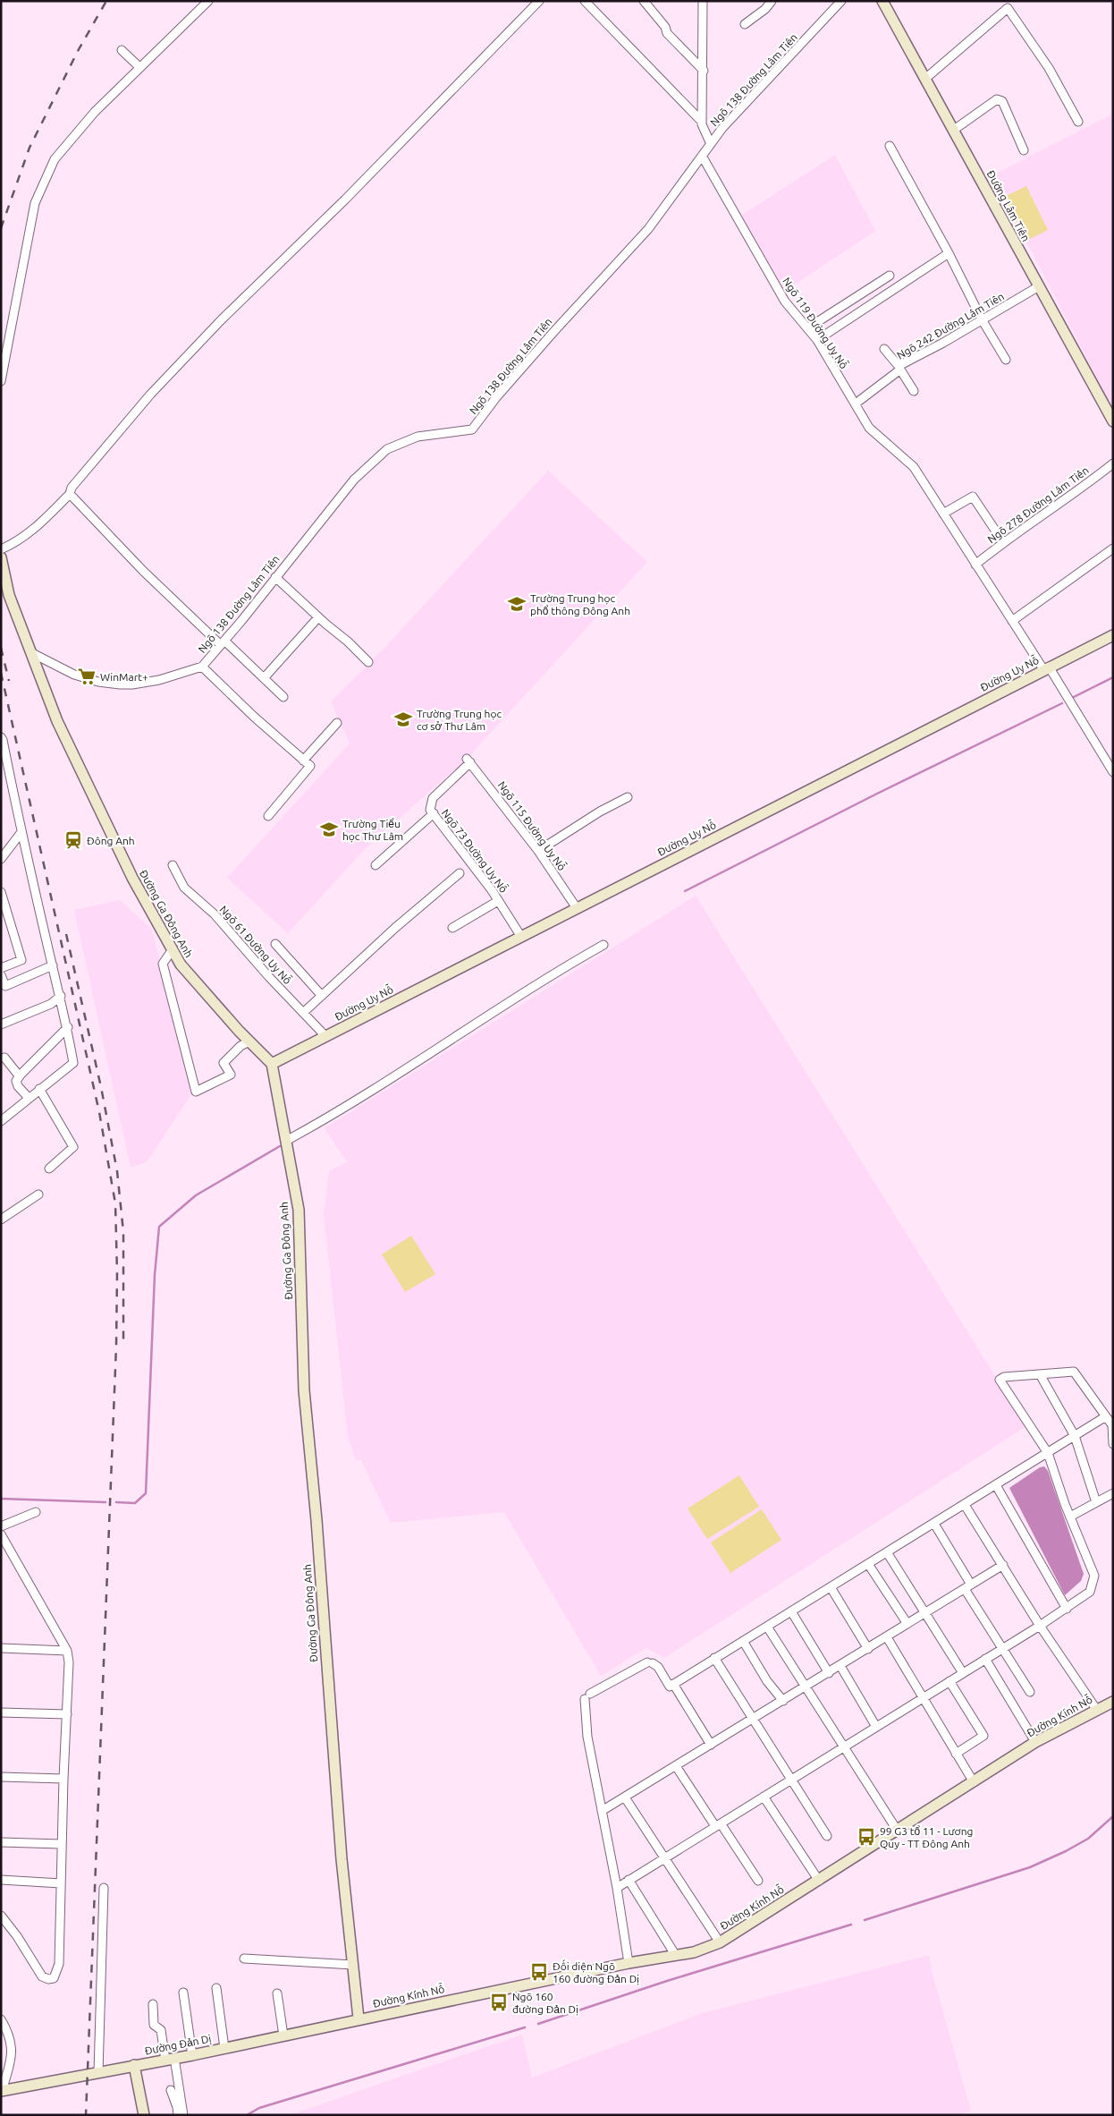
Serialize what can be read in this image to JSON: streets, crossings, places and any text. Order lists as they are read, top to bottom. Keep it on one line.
{"streets":{"street":["Ngõ 138 Đường Lâm Tiên","Đường Lâm Tiên","Ngõ 119 Đường Uy Nỗ","Ngõ 242 Đường Lâm Tiên","Ngõ 278 Đường Lâm Tiên","Đường Uy Nỗ","Ngõ 115 Đường Uy Nỗ","Ngõ 73 Đường Uy Nỗ","Đường Ga Đông Anh","Ngõ 61 Đường Uy Nỗ","Đường Kính Nỗ","Đường Đản Dị"]},"crossings":[["Ngõ 138 Đường Lâm Tiên","Ngõ 119 Đường Uy Nỗ"],["Ngõ 138 Đường Lâm Tiên","Đường Ga Đông Anh"],["Đường Lâm Tiên","Ngõ 242 Đường Lâm Tiên"],["Ngõ 119 Đường Uy Nỗ","Ngõ 242 Đường Lâm Tiên"],["Ngõ 119 Đường Uy Nỗ","Ngõ 278 Đường Lâm Tiên"],["Ngõ 119 Đường Uy Nỗ","Đường Uy Nỗ"],["Đường Uy Nỗ","Ngõ 115 Đường Uy Nỗ"],["Đường Uy Nỗ","Ngõ 73 Đường Uy Nỗ"],["Đường Uy Nỗ","Đường Ga Đông Anh"],["Đường Uy Nỗ","Ngõ 61 Đường Uy Nỗ"],["Ngõ 115 Đường Uy Nỗ","Ngõ 73 Đường Uy Nỗ"],["Đường Ga Đông Anh","Đường Kính Nỗ"],["Đường Ga Đông Anh","Đường Đản Dị"],["Đường Kính Nỗ","Đường Đản Dị"]],"places":{"school or university":["Trường Trung học phổ thông Đông Anh","Trường Trung học cơ sở Thư Lâm","Trường Tiểu học Thư Lâm"],"supermarket":["WinMart+"],"station":["Đông Anh"],"bus stop":["99 G3 tổ 11 - Lương Quy - TT Đông Anh","Đối diện Ngõ 160 đường Đản Dị","Ngõ 160 đường Đản Dị"]}}
